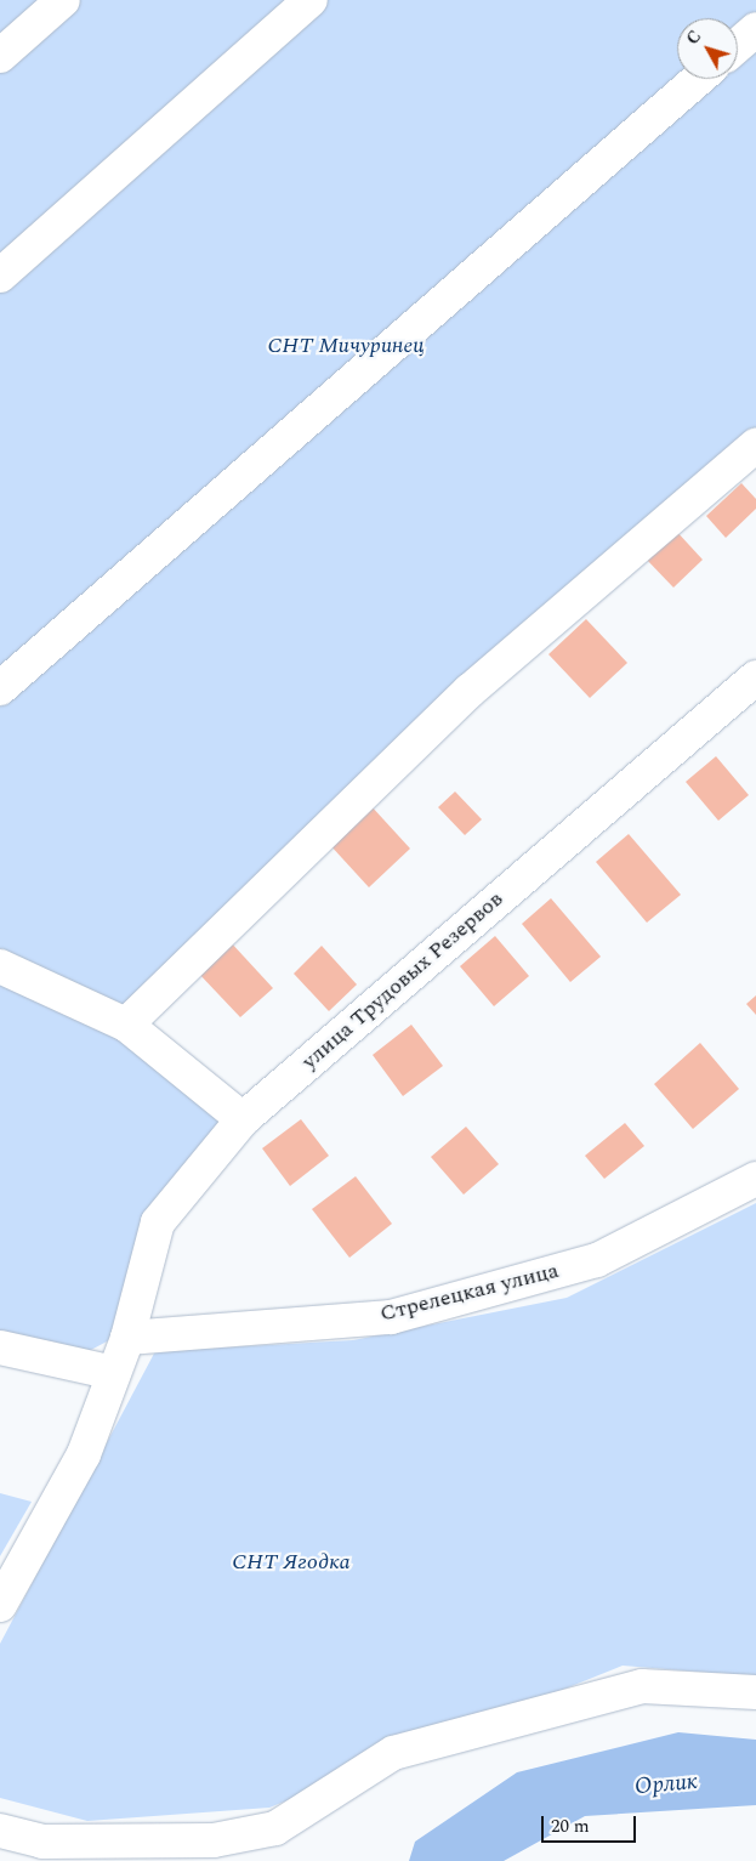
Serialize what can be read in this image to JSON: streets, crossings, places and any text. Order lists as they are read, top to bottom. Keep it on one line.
{"streets":{"street":["улица Трудовых Резервов","Стрелецкая улица"]},"crossings":[["улица Трудовых Резервов","Стрелецкая улица"]],"water":["Орлик"],"parks":["СНТ Мичуринец","СНТ Ягодка"],"scale_bar":"20 m","north":"top left"}
